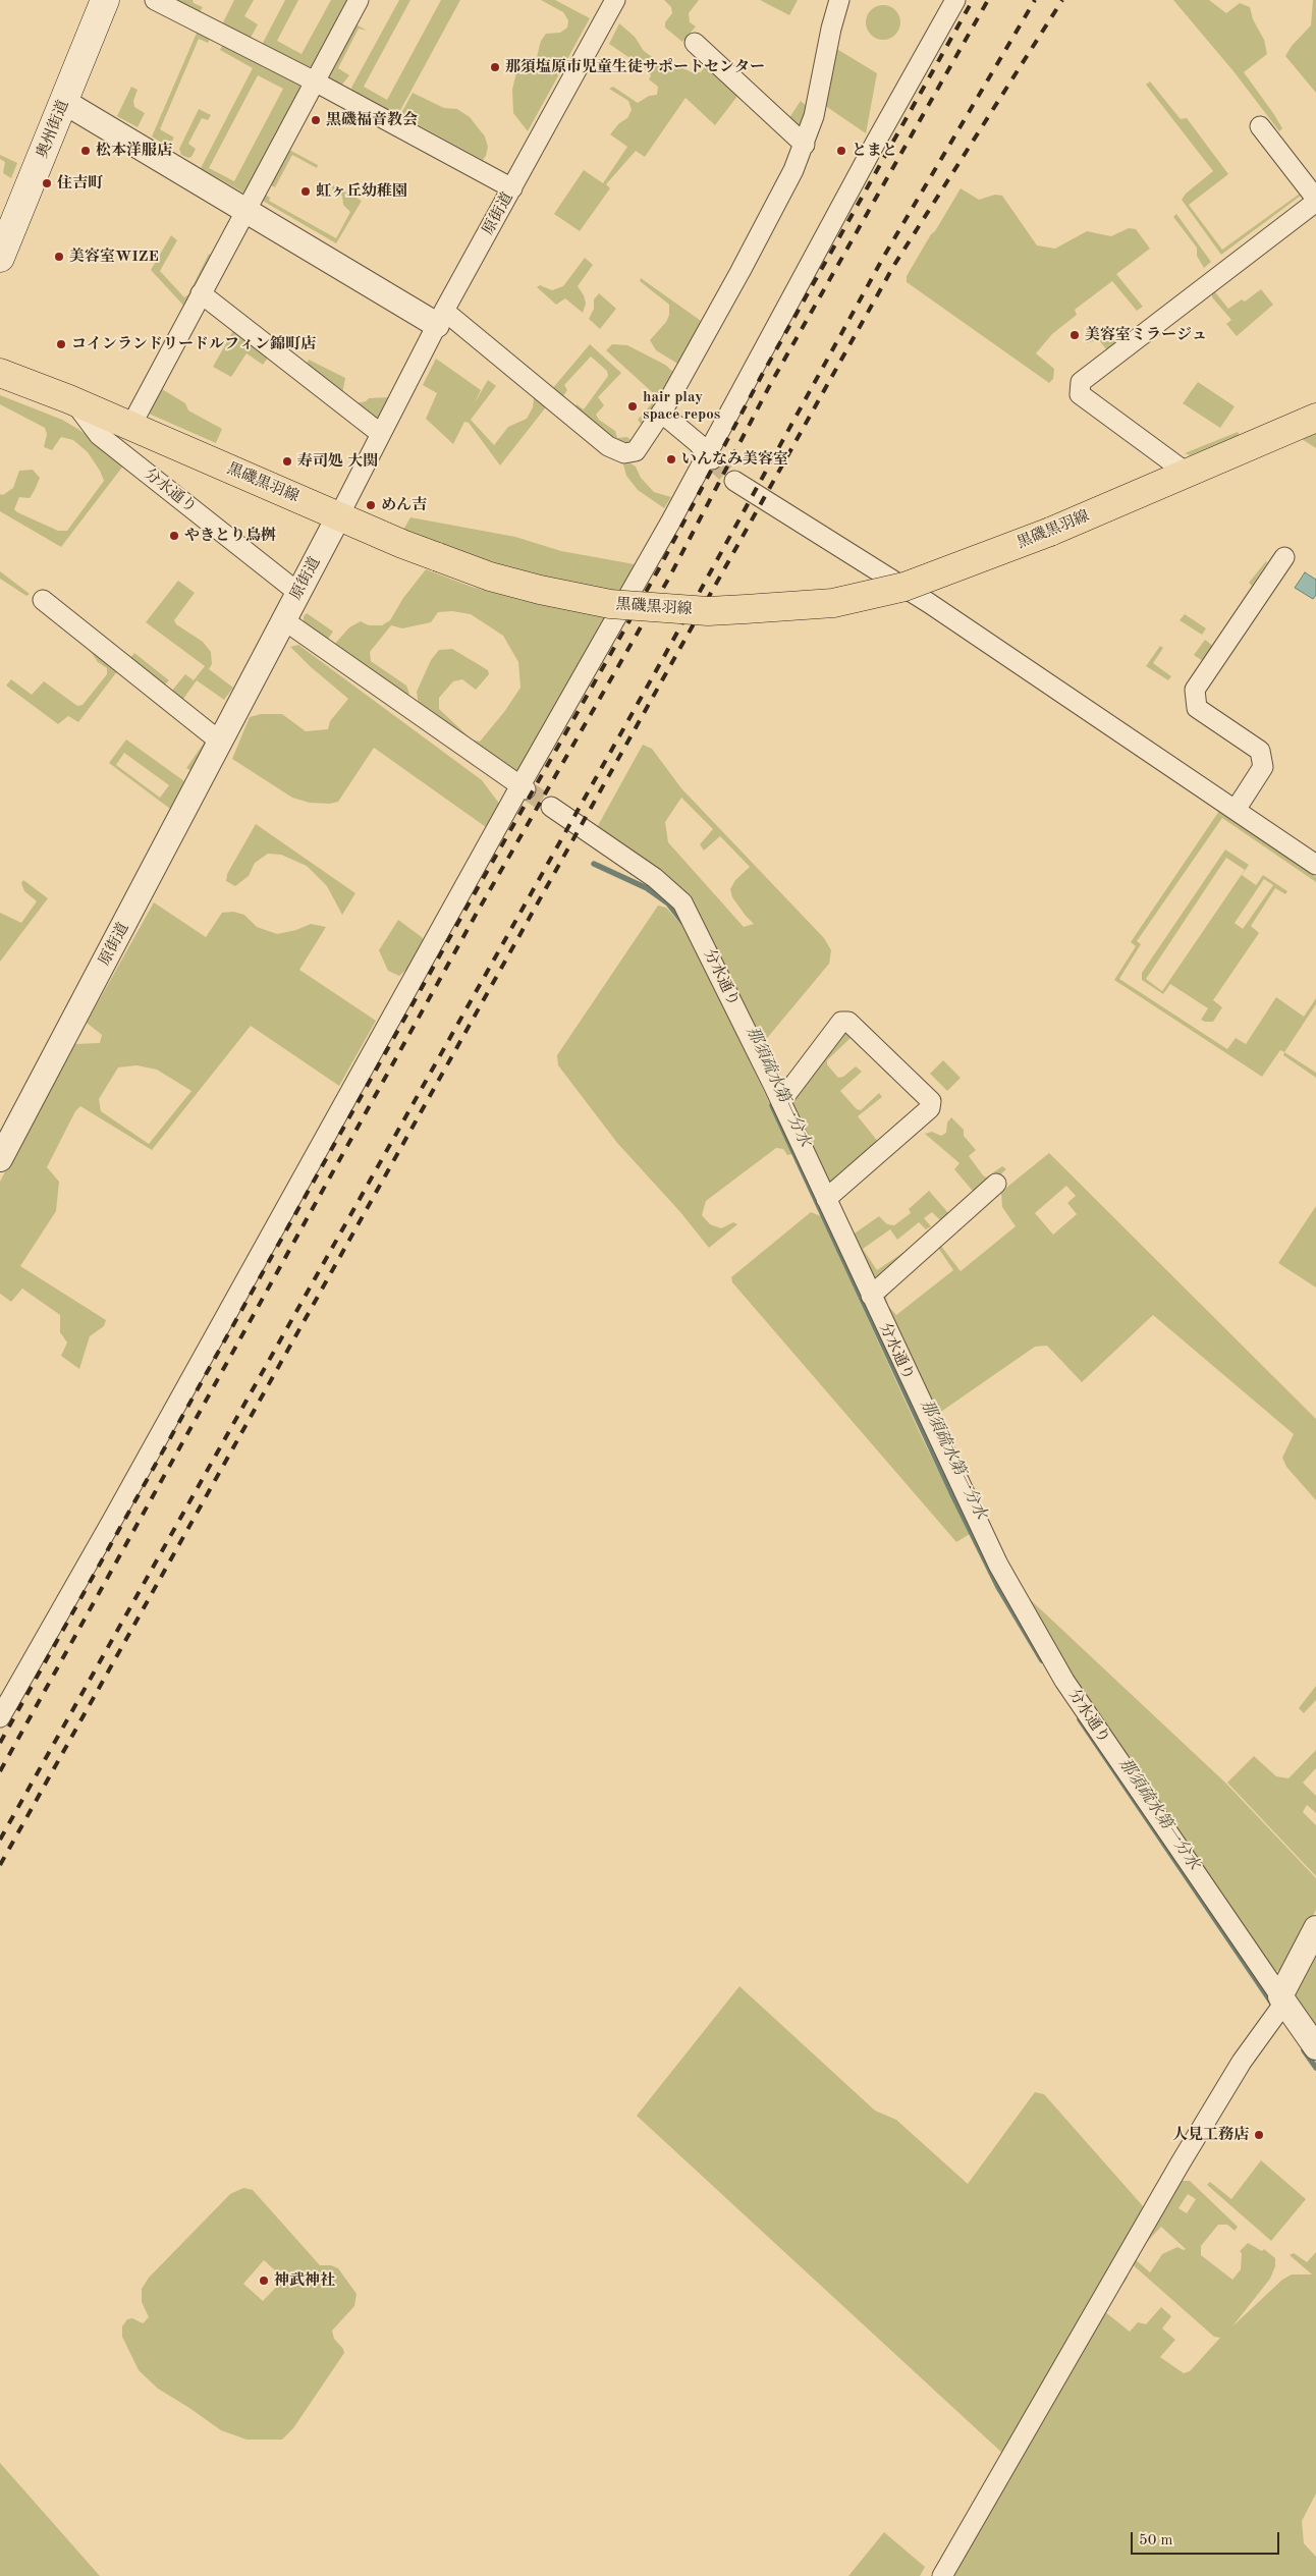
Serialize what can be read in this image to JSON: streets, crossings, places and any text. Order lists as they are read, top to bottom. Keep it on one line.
{"streets":{"main road":["奥州街道","黒磯黒羽線"],"street":["原街道","分水通り"]},"crossings":[["原街道","黒磯黒羽線"],["原街道","分水通り"],["黒磯黒羽線","分水通り"]],"water":["那須疏水第一分水"],"places":["那須塩原市児童生徒サポートセンター","黒磯福音教会","松本洋服店","とまと","住吉町","虹ヶ丘幼稚園","美容室WIZE","美容室ミラージュ","コインランドリードルフィン錦町店","hair play space repos","いんなみ美容室","寿司処 大関","めん吉","やきとり鳥桝","人見工務店","神武神社"],"scale_bar":"50 m"}
